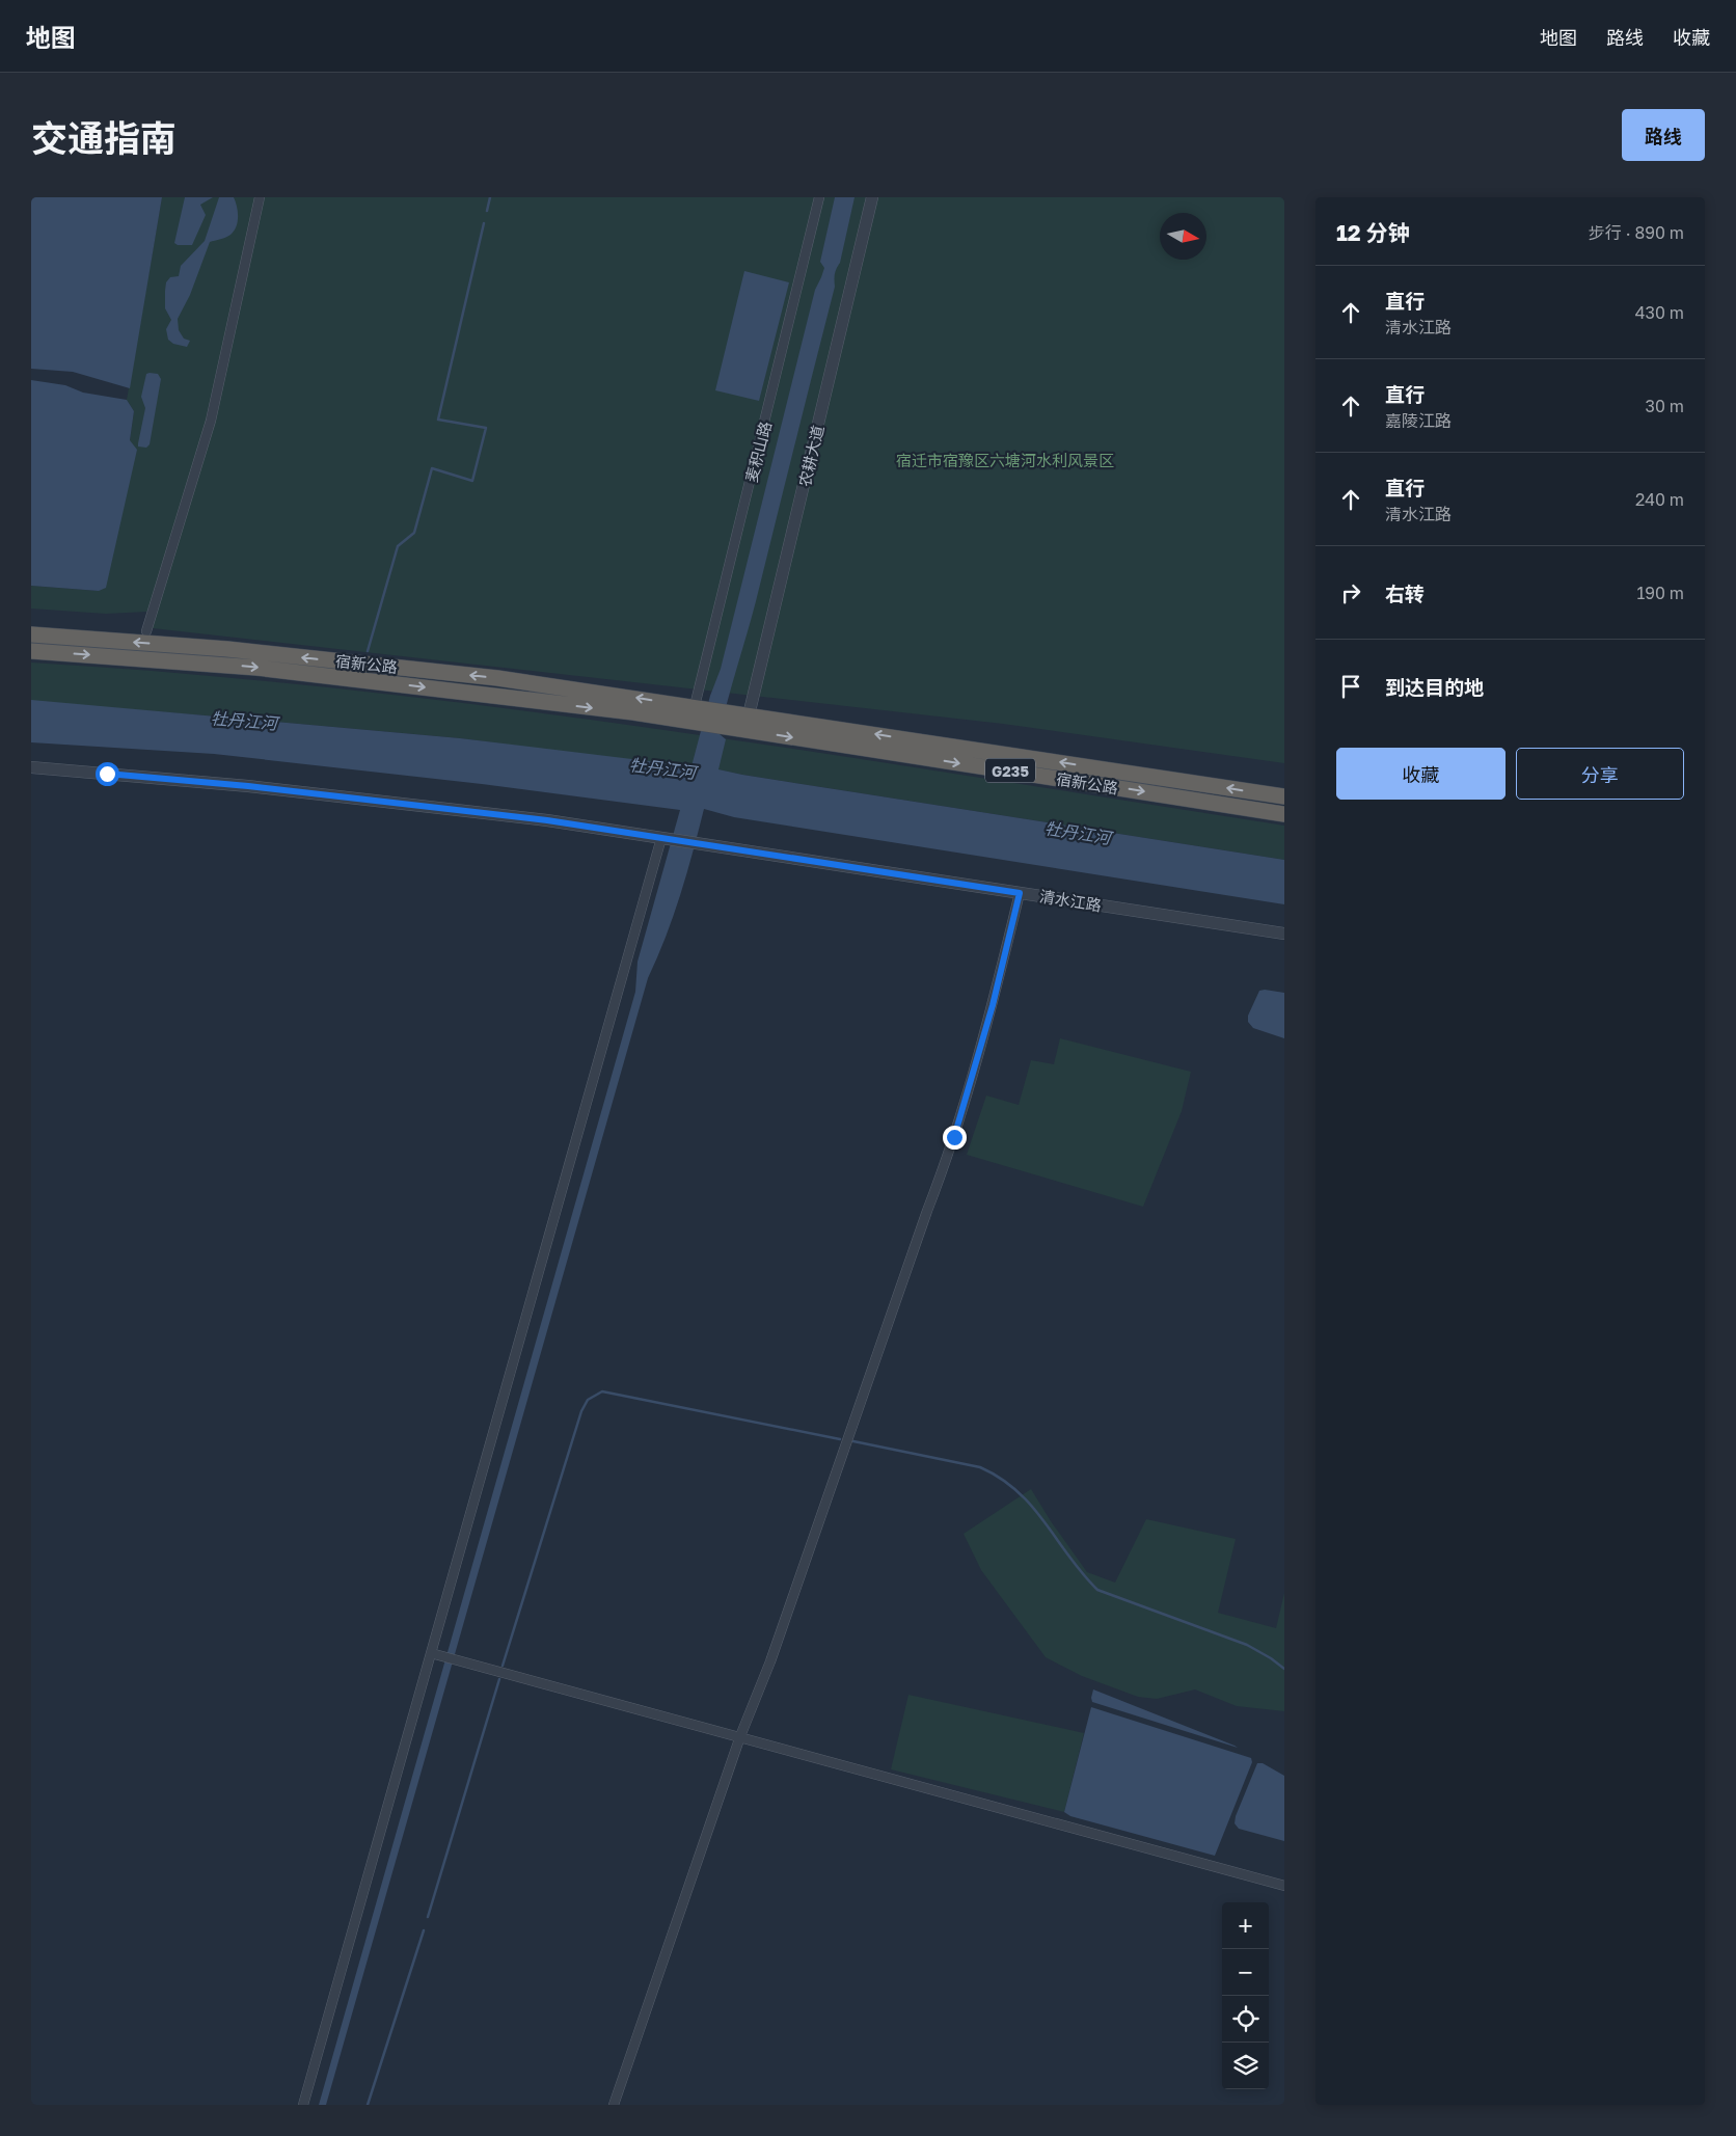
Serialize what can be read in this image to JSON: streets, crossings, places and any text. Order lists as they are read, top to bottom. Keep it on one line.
{"streets":{"highway":["宿新公路","G235"],"street":["麦积山路","农耕大道","清水江路"]},"crossings":[["麦积山路","宿新公路"],["农耕大道","宿新公路"]],"water":["牡丹江河"],"parks":["宿迁市宿豫区六塘河水利风景区"],"north":"right","page":{"header":"地图","nav":["地图","路线","收藏"],"title":"交通指南","buttons":["路线",["收藏","分享"]],"heading":["12 分钟","步行 · 890 m"],"list":[["直行","清水江路","430 m"],["直行","嘉陵江路","30 m"],["直行","清水江路","240 m"],["右转","190 m"],"到达目的地"],"map_buttons":["+","−"]}}
